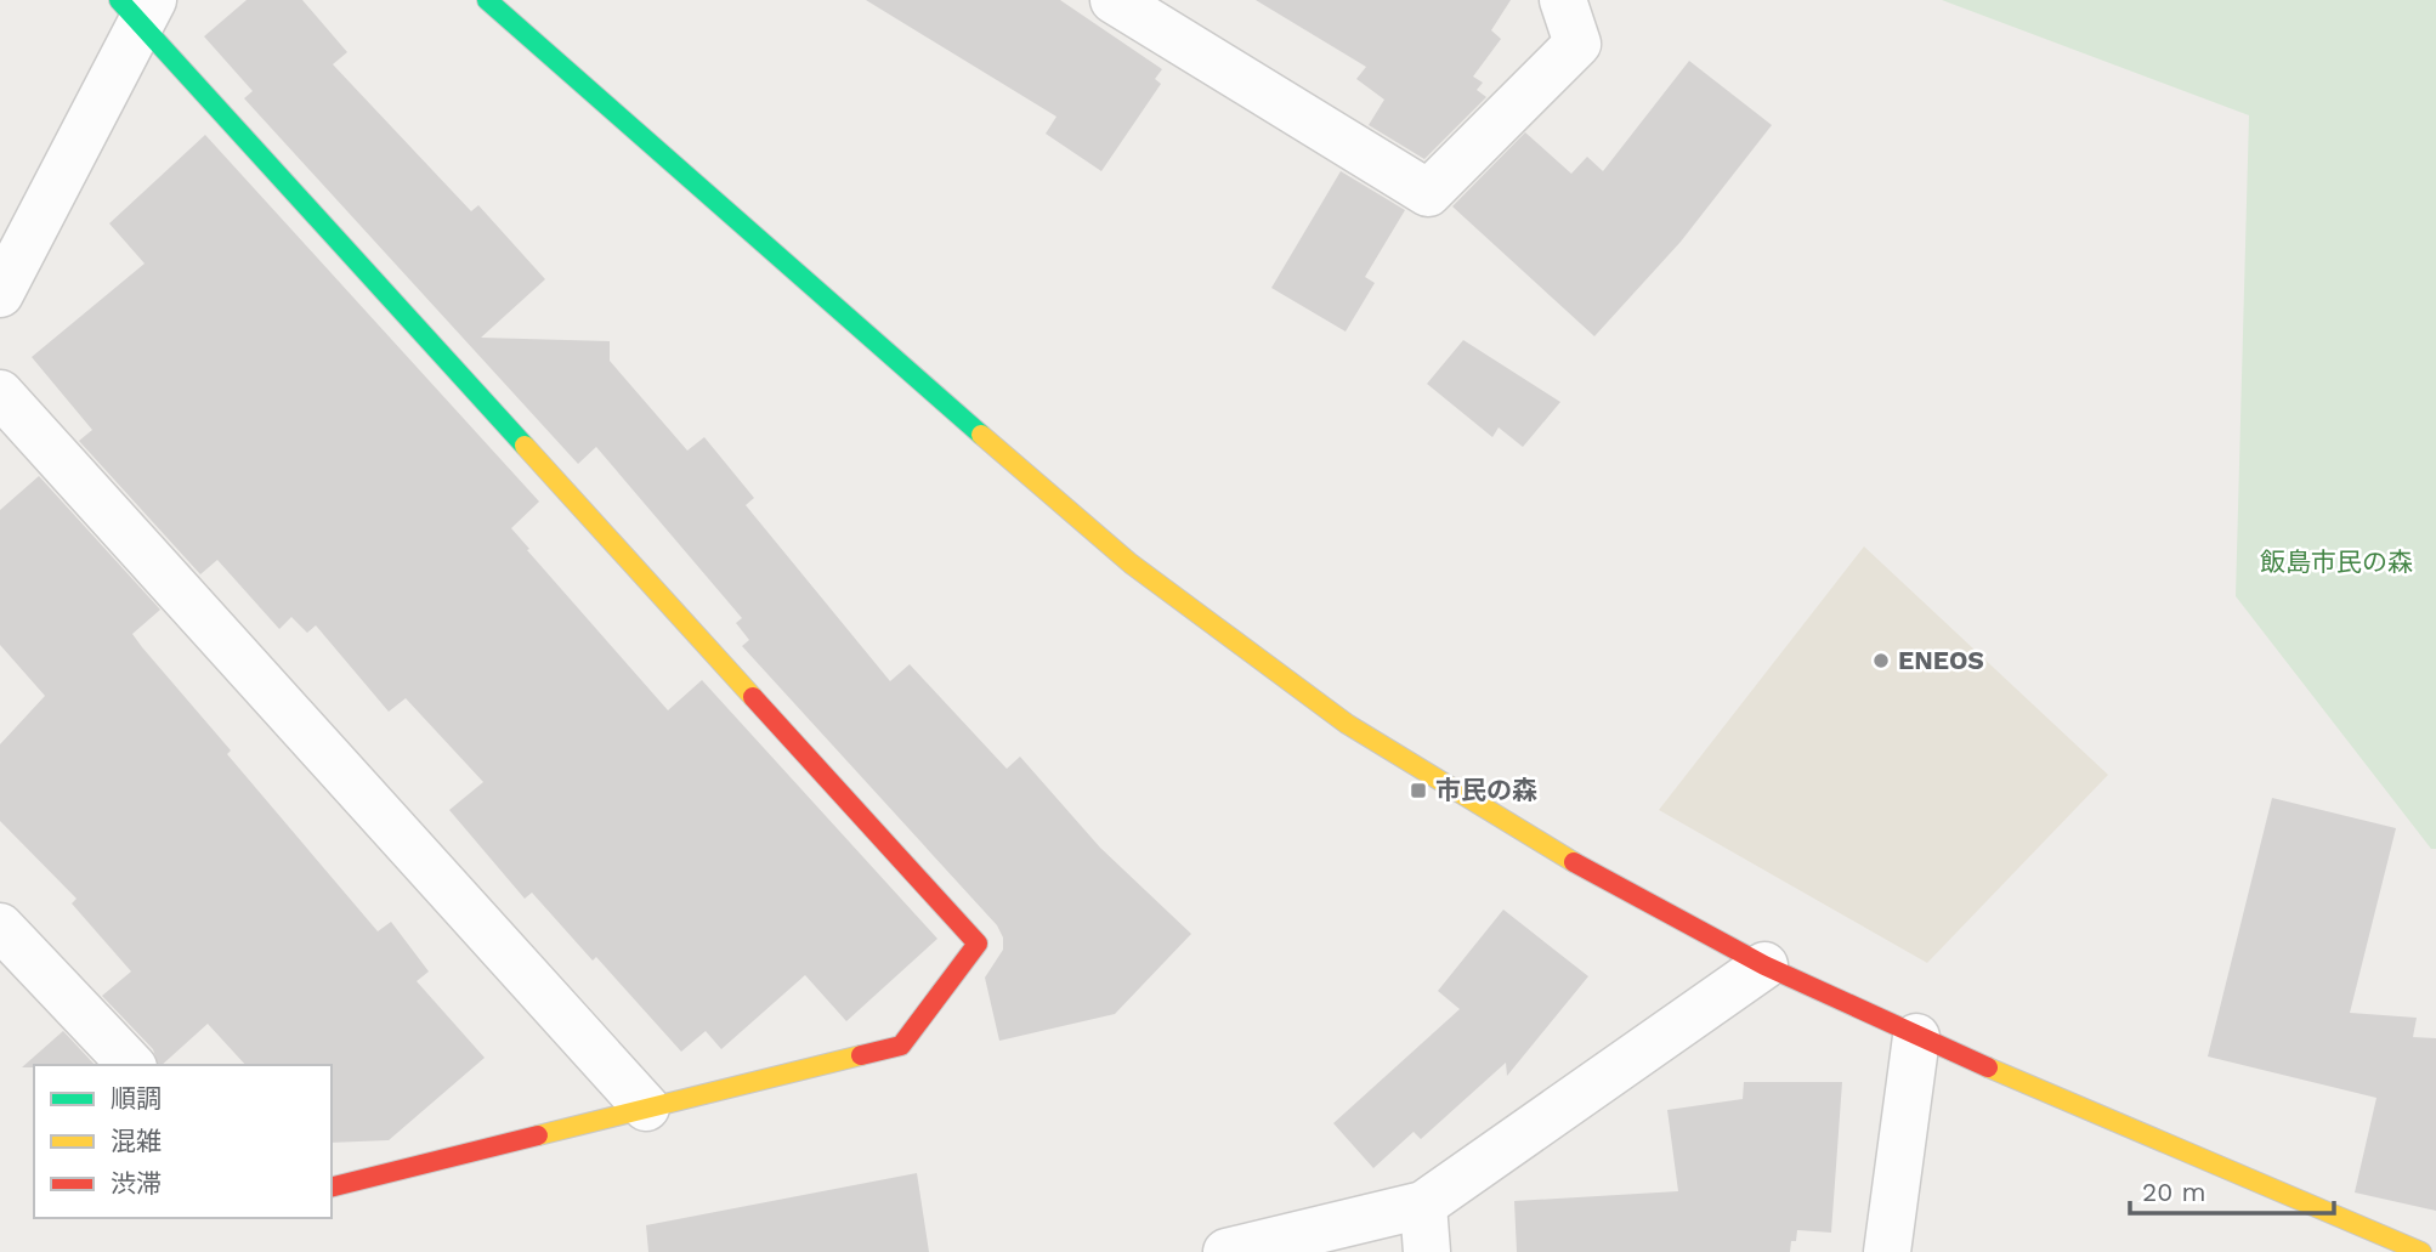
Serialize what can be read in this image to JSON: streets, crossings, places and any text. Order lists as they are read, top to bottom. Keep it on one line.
{"parks":["飯島市民の森"],"places":{"other":["ENEOS"],"transit":["市民の森"]},"legend":["順調","混雑","渋滞"],"scale_bar":"20 m"}
